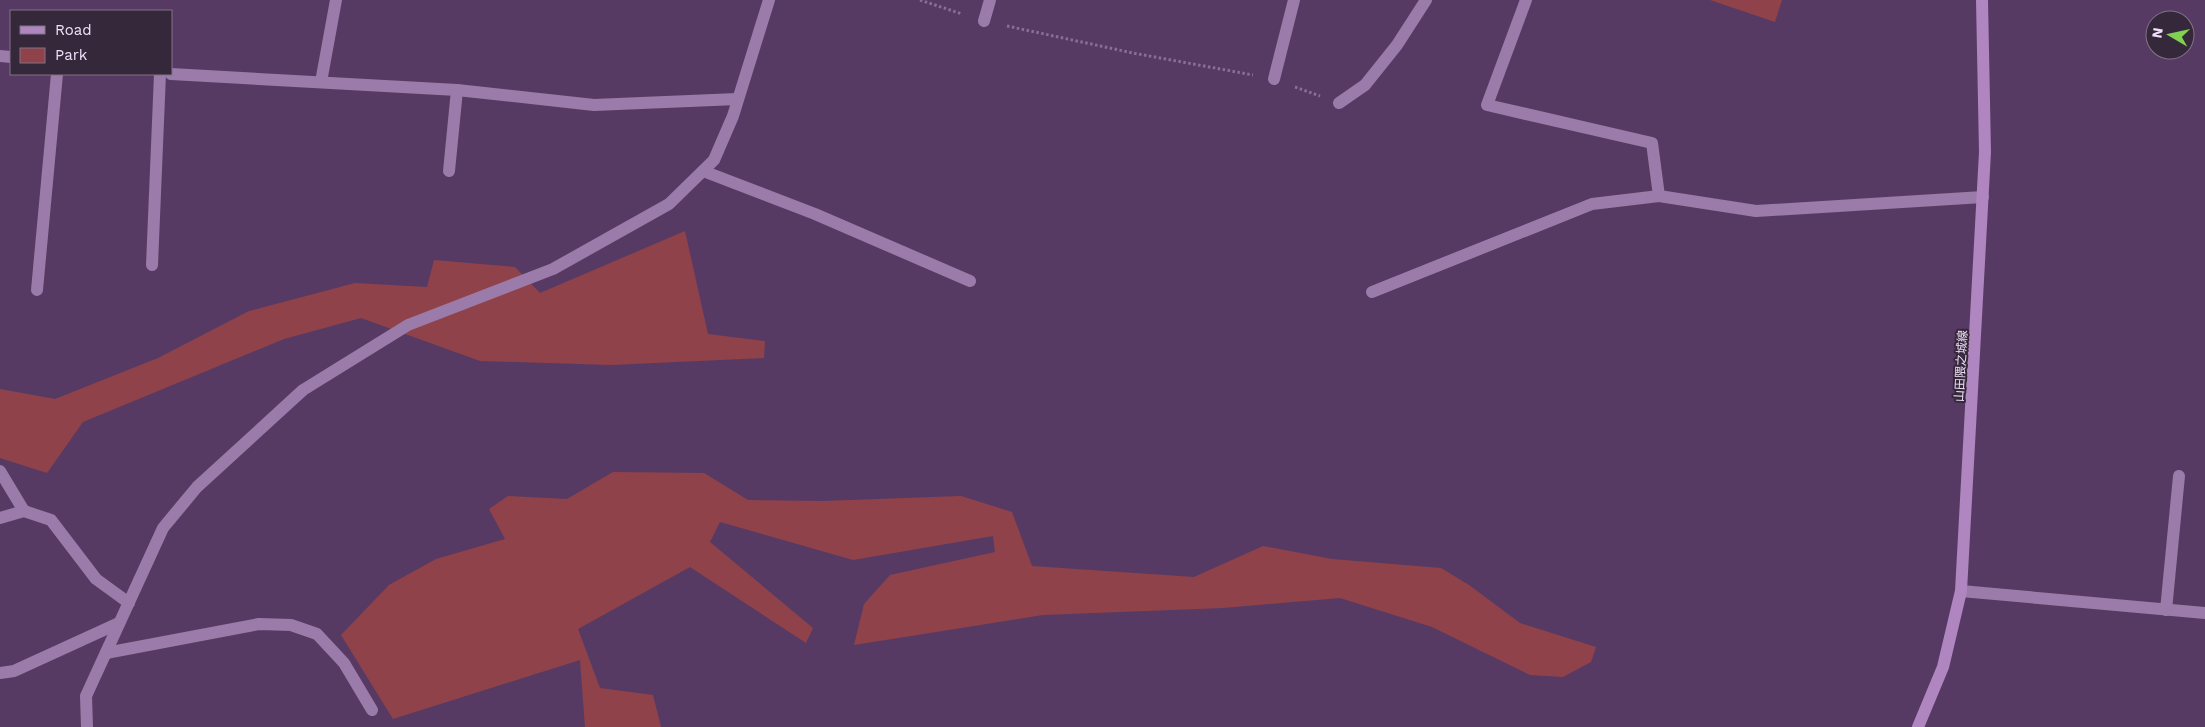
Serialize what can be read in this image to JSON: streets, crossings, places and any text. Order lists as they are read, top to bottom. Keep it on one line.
{"streets":{"main road":["山田隈之城線"]},"legend":["Road","Park"],"north":"left"}
